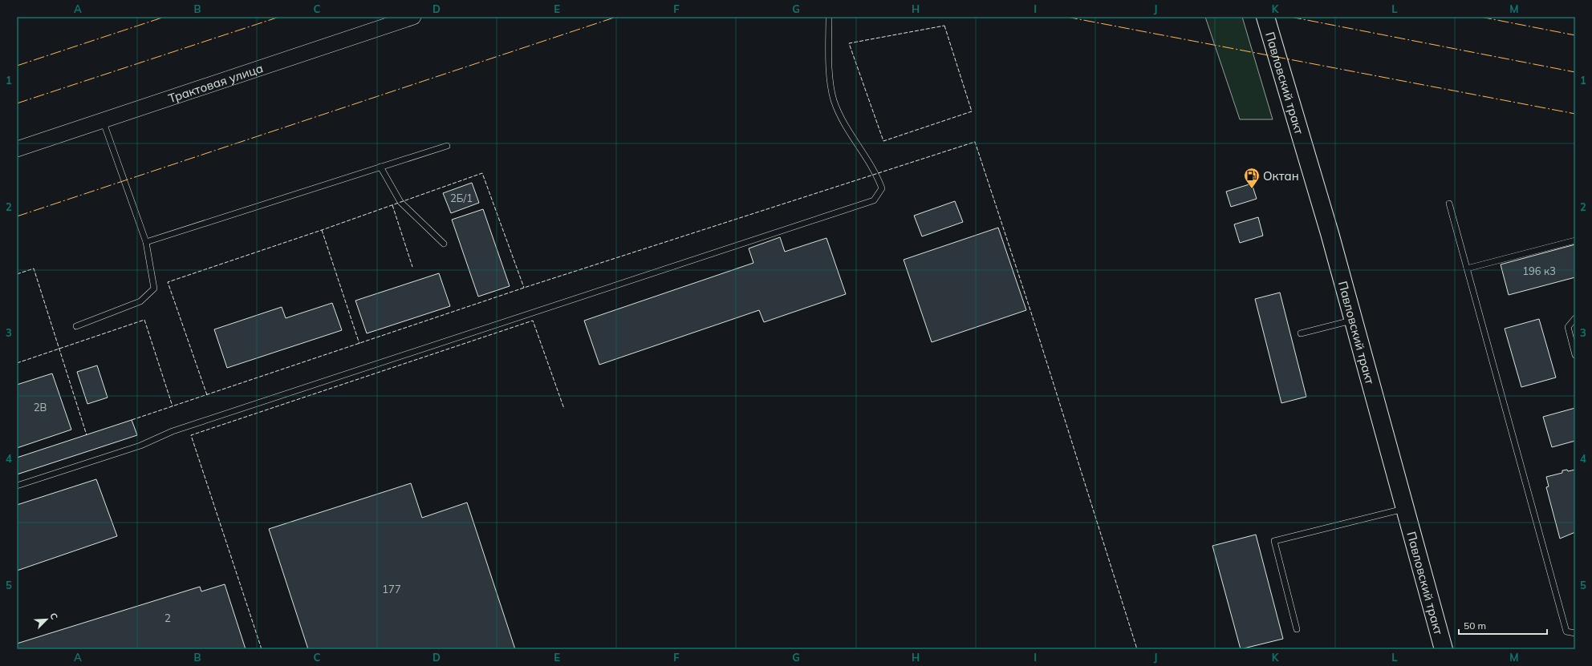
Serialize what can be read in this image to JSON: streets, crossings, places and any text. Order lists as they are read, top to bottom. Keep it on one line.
{"streets":{"highway":["Павловский тракт"],"main road":["Трактовая улица"]},"places":{"fuel station":["Октан"]},"house_numbers":["2Б/1","196 к3","2В","177","2"],"scale_bar":"50 m","north":"top right","grid":{"columns":["A","B","C","D","E","F","G","H","I","J","K","L","M"],"rows":["1","2","3","4","5"]}}
